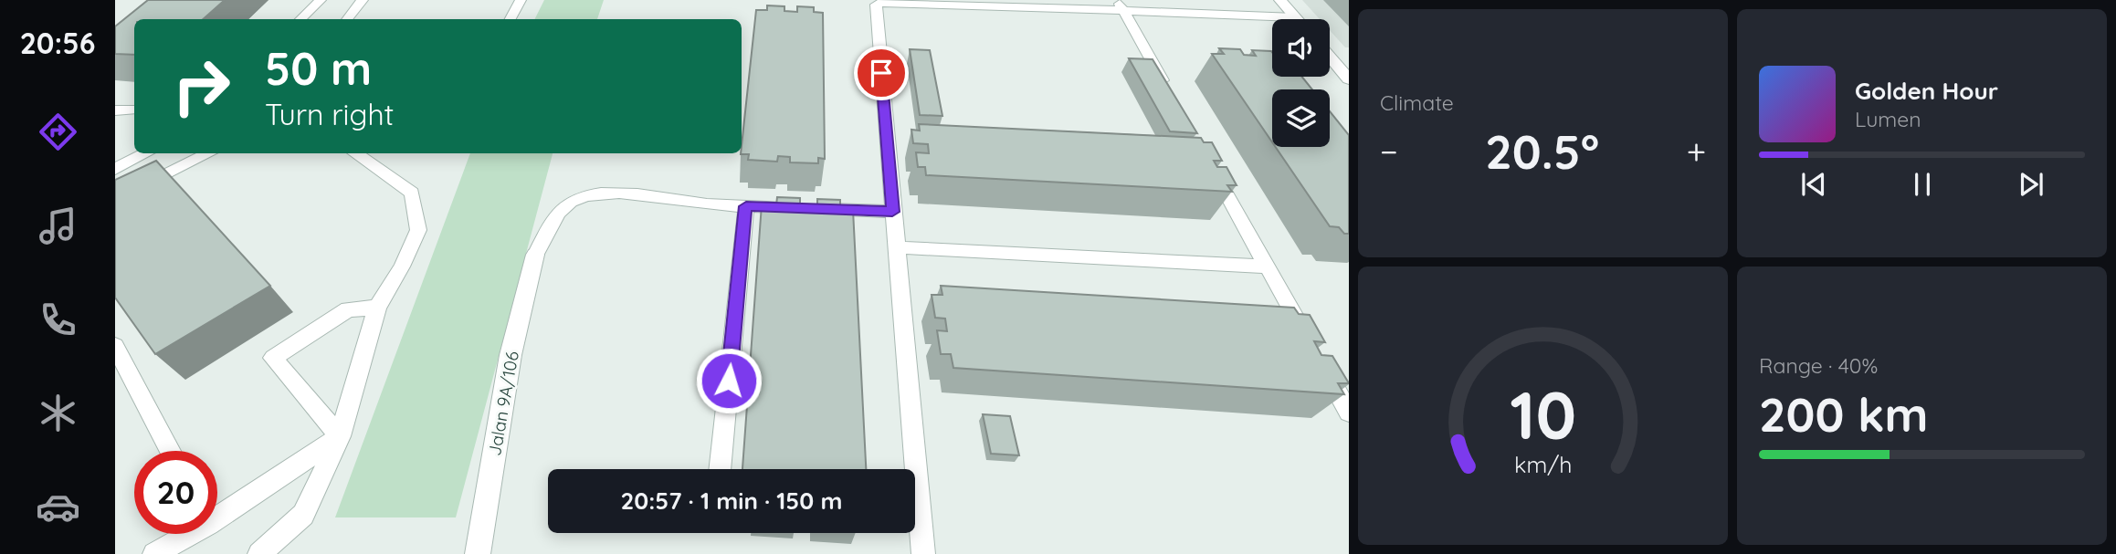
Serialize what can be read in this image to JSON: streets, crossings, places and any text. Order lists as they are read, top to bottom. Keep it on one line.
{"streets":{"street":["Jalan 9A/106"]},"page":{"tabs":"20:56","tile":["Climate",["Range · 40%","200 km"]],"turn":["50 m","Turn right"],"song":["Golden Hour","Lumen"],"heat":["−","20.5°","+"],"limit":"20","trip":"20:57 · 1 min · 150 m","gauge":["10","km/h"]}}
